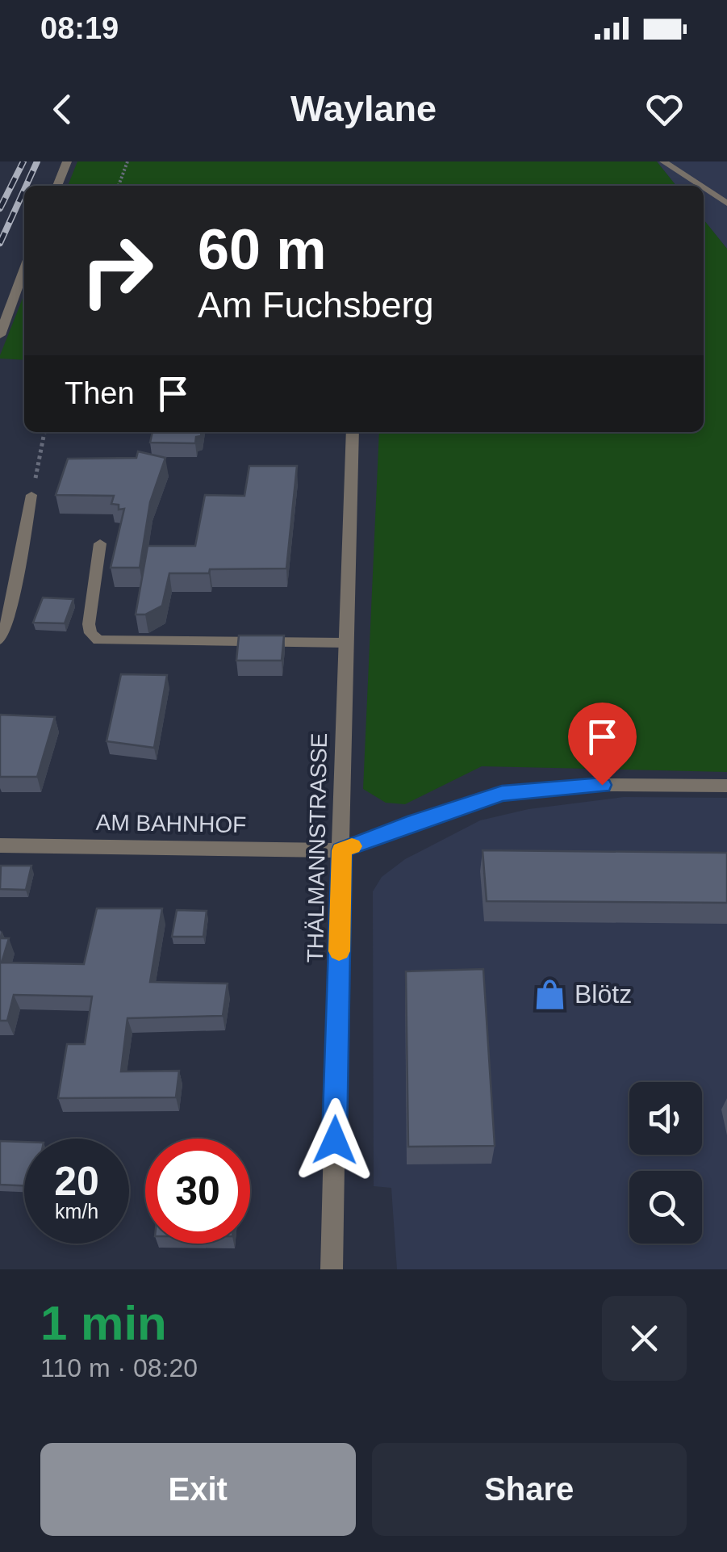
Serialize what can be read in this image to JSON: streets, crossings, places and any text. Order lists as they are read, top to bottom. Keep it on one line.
{"streets":{"street":["AM BAHNHOF","THÄLMANNSTRASSE"]},"crossings":[["AM BAHNHOF","THÄLMANNSTRASSE"]],"places":{"shop":["Blötz"]},"page":{"status":"08:19","header":"Waylane","turn":["60 m","Am Fuchsberg"],"then":"Then","speed":"20 km/h","limit":"30","heading":["1 min","110 m · 08:20"],"buttons":["Exit","Share"]}}
